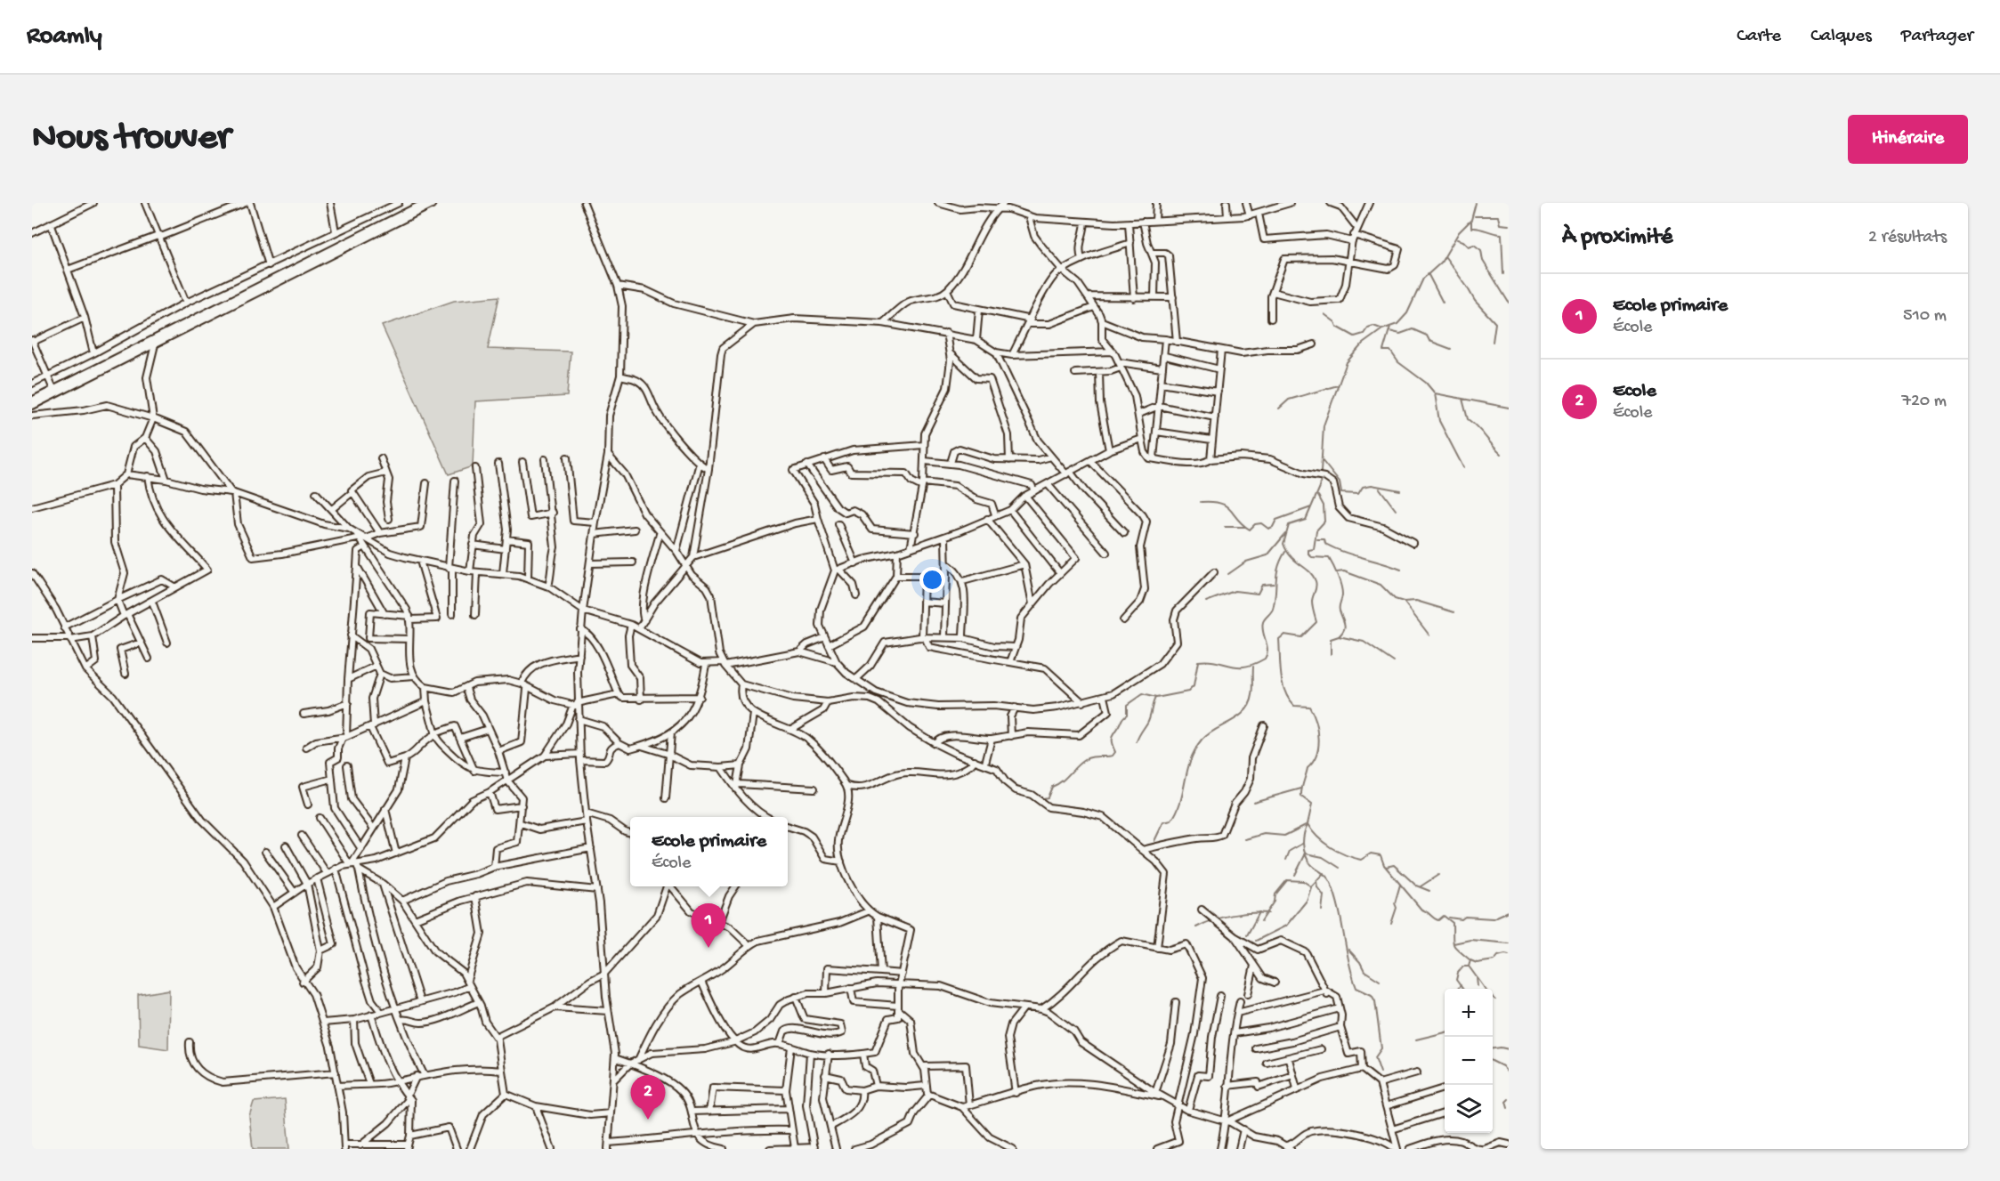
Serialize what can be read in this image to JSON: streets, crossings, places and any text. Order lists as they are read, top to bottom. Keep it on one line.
{"page":{"header":"Roamly","nav":["Carte","Calques","Partager"],"buttons":"Itinéraire","title":"Nous trouver","heading":["À proximité","2 résultats"],"list":[{"mark":"1","name":"Ecole primaire","note":"École","value":"510 m"},{"mark":"2","name":"Ecole","note":"École","value":"720 m"}],"popup":["Ecole primaire","École"],"pins":["1","2"],"map_buttons":["+","−"]}}
